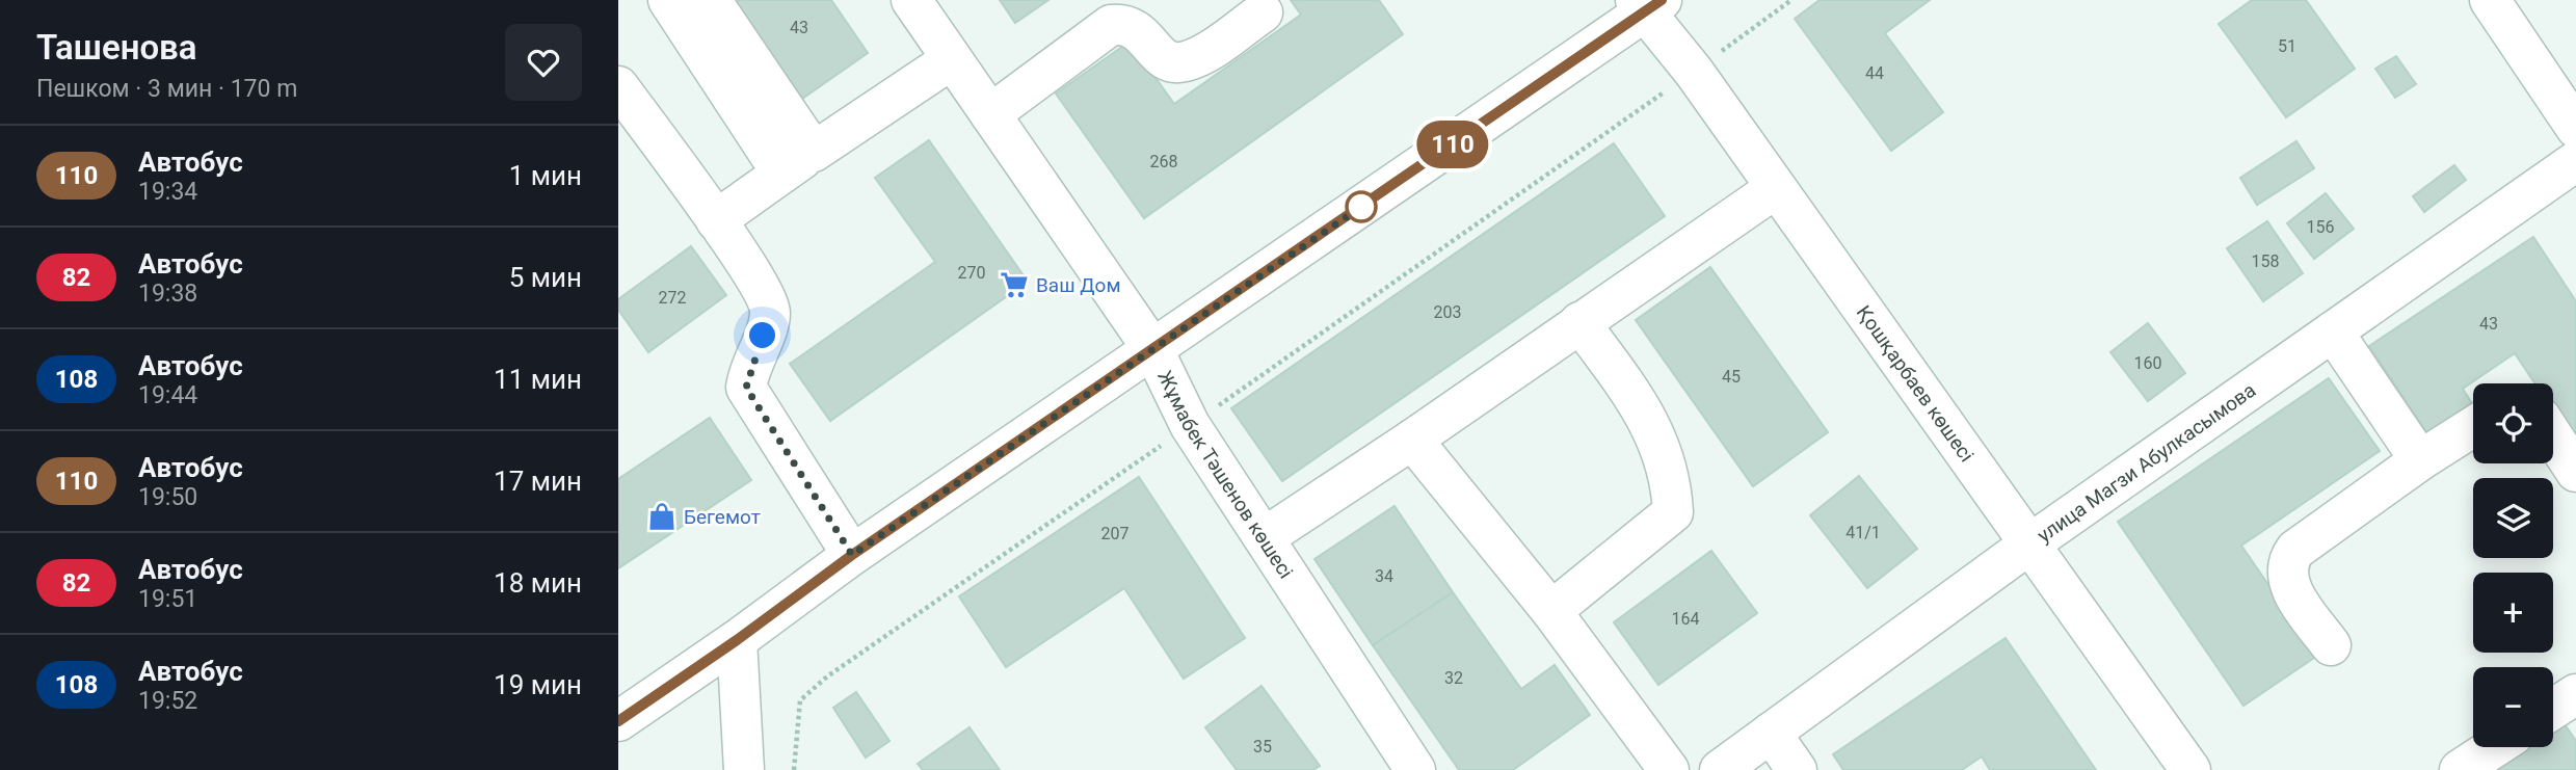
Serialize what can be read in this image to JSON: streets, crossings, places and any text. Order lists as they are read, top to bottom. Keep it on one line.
{"streets":{"street":["Қошқарбаев көшесі","улица Магзи Абулкасымова","Жұмабек Тәшенов көшесі"]},"crossings":[["Қошқарбаев көшесі","улица Магзи Абулкасымова"]],"places":{"supermarket":["Ваш Дом"],"shop":["Бегемот"]},"lines":["bus line 110"],"house_numbers":["43","51","44","268","156","158","270","272","203","43","160","45","41/1","207","34","164","32","35"],"page":{"heading":["Ташенова","Пешком · 3 мин · 170 m"],"on_map":"110","list":[{"mark":"110","name":"Автобус","note":"19:34","value":"1 мин"},{"mark":"82","name":"Автобус","note":"19:38","value":"5 мин"},{"mark":"108","name":"Автобус","note":"19:44","value":"11 мин"},{"mark":"110","name":"Автобус","note":"19:50","value":"17 мин"},{"mark":"82","name":"Автобус","note":"19:51","value":"18 мин"},{"mark":"108","name":"Автобус","note":"19:52","value":"19 мин"}],"map_buttons":["+","−"]}}
